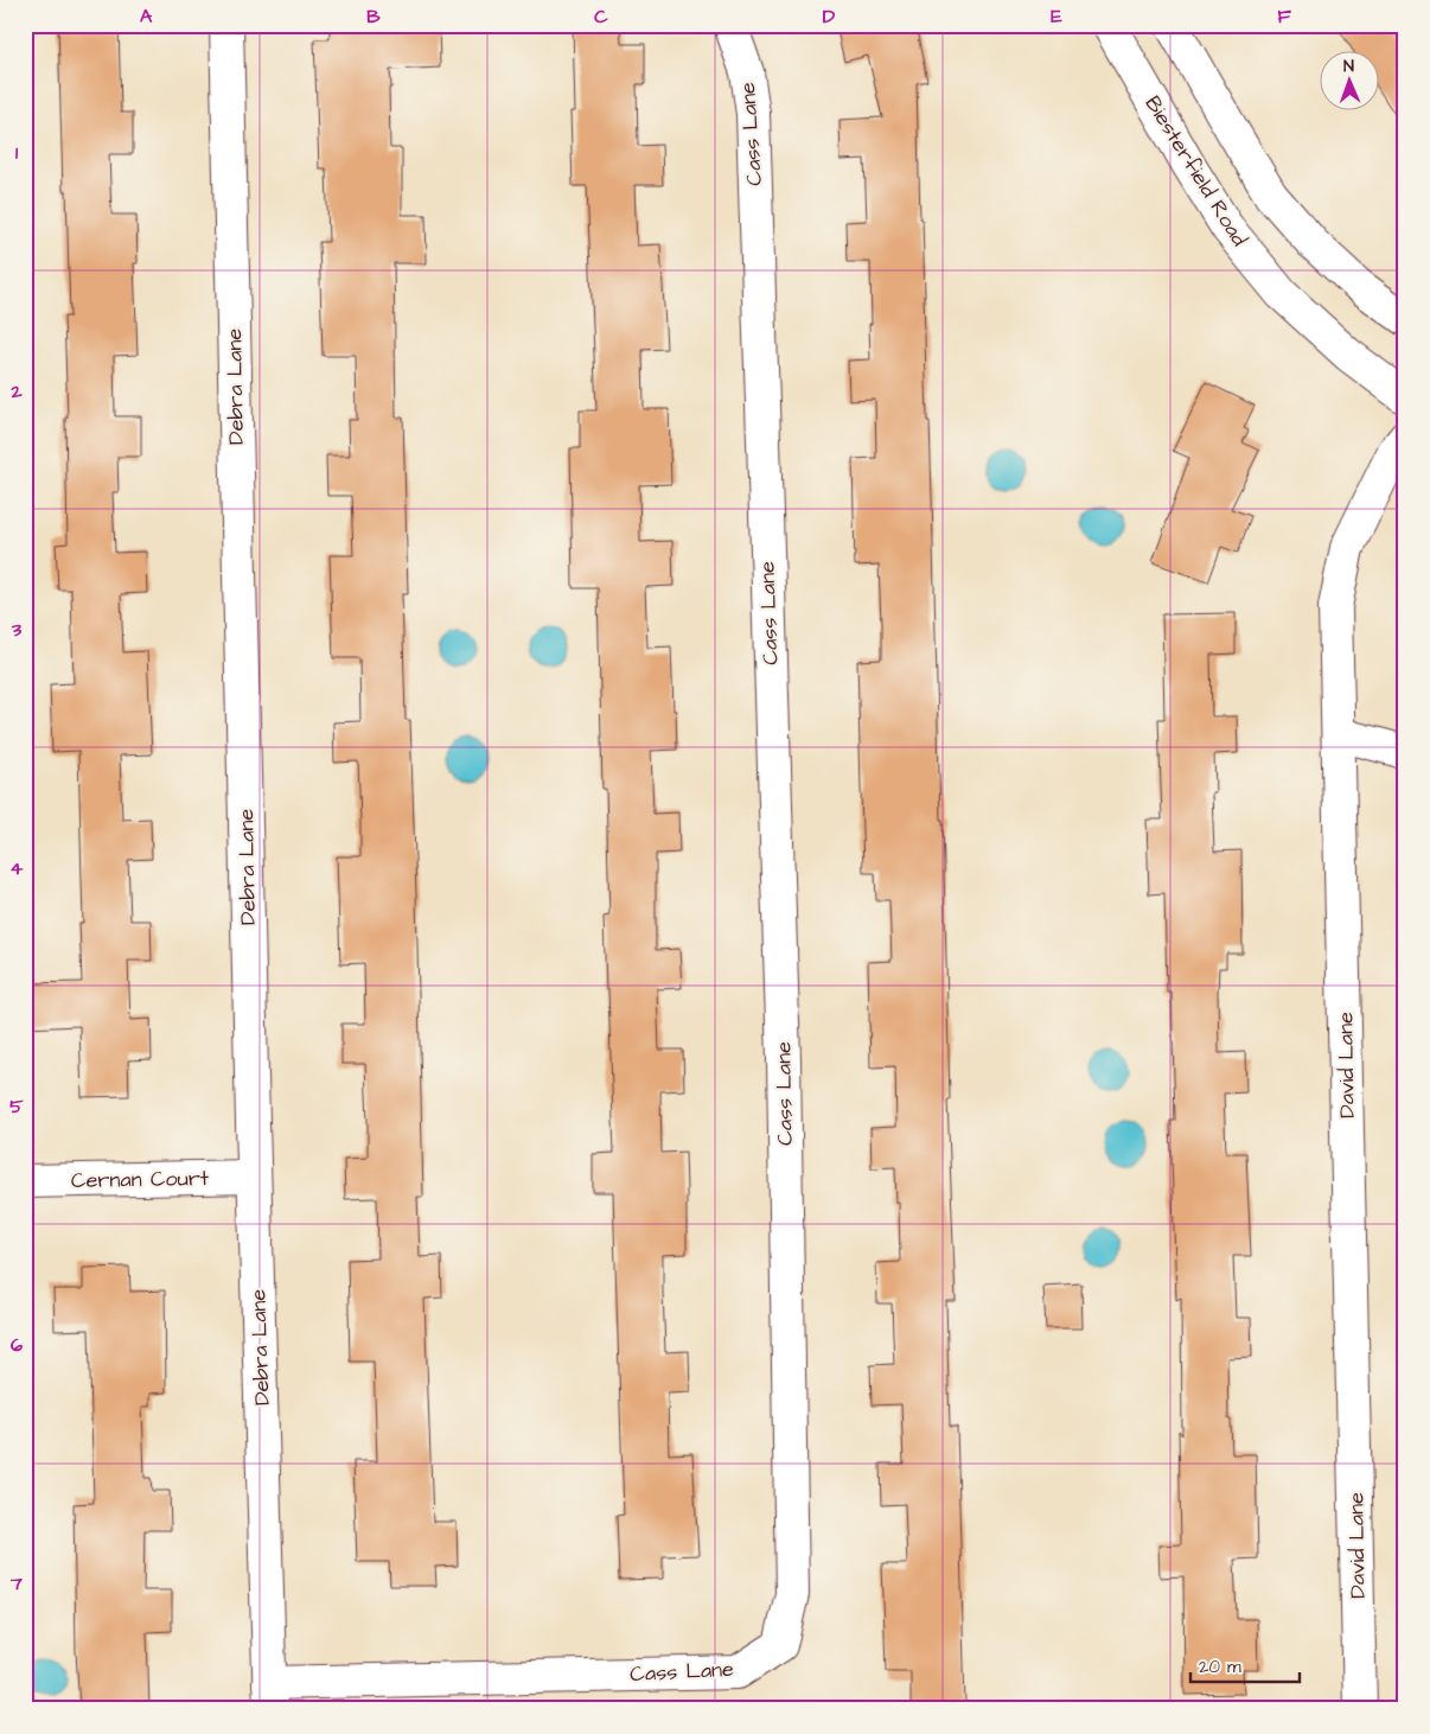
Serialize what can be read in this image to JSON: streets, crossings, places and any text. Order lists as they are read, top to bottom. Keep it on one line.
{"streets":{"street":["Cass Lane","Biesterfield Road","Debra Lane","David Lane","Cernan Court"]},"crossings":[["Cass Lane","Debra Lane"],["Debra Lane","Cernan Court"]],"scale_bar":"20 m","north":"top","grid":{"columns":["A","B","C","D","E","F"],"rows":["1","2","3","4","5","6","7"]}}
